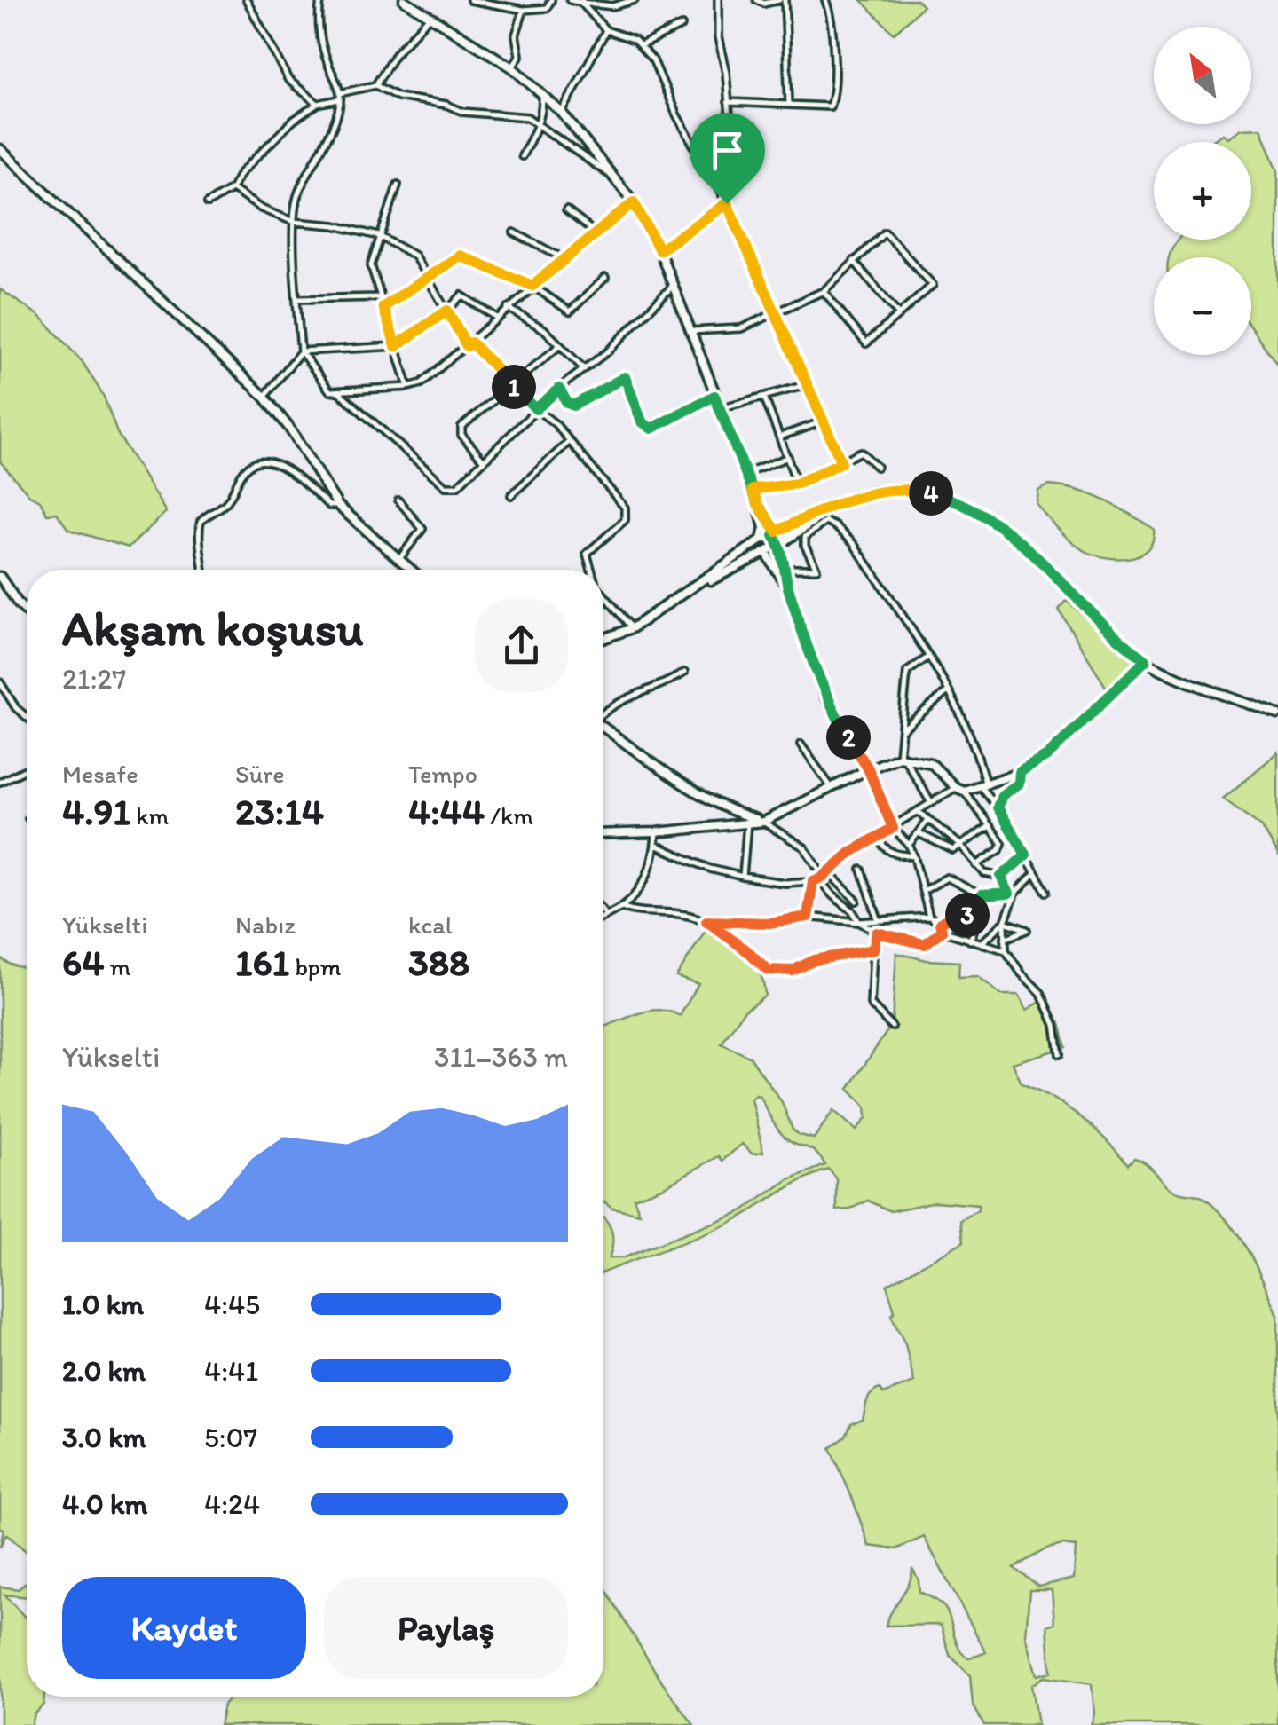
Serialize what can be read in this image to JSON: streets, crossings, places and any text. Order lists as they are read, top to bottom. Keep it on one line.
{"north":"top left","page":{"map_buttons":["+","−"],"pins":["1","4","2","3"],"heading":["Akşam koşusu","21:27"],"stats":[["Mesafe","4.91 km"],["Süre","23:14"],["Tempo","4:44 /km"],["Yükselti","64 m"],["Nabız","161 bpm"],["kcal","388"]],"chart":["Yükselti","311–363 m"],"list":[{"name":"1.0 km","note":"4:45"},{"name":"2.0 km","note":"4:41"},{"name":"3.0 km","note":"5:07"},{"name":"4.0 km","note":"4:24"}],"buttons":["Kaydet","Paylaş"]}}
